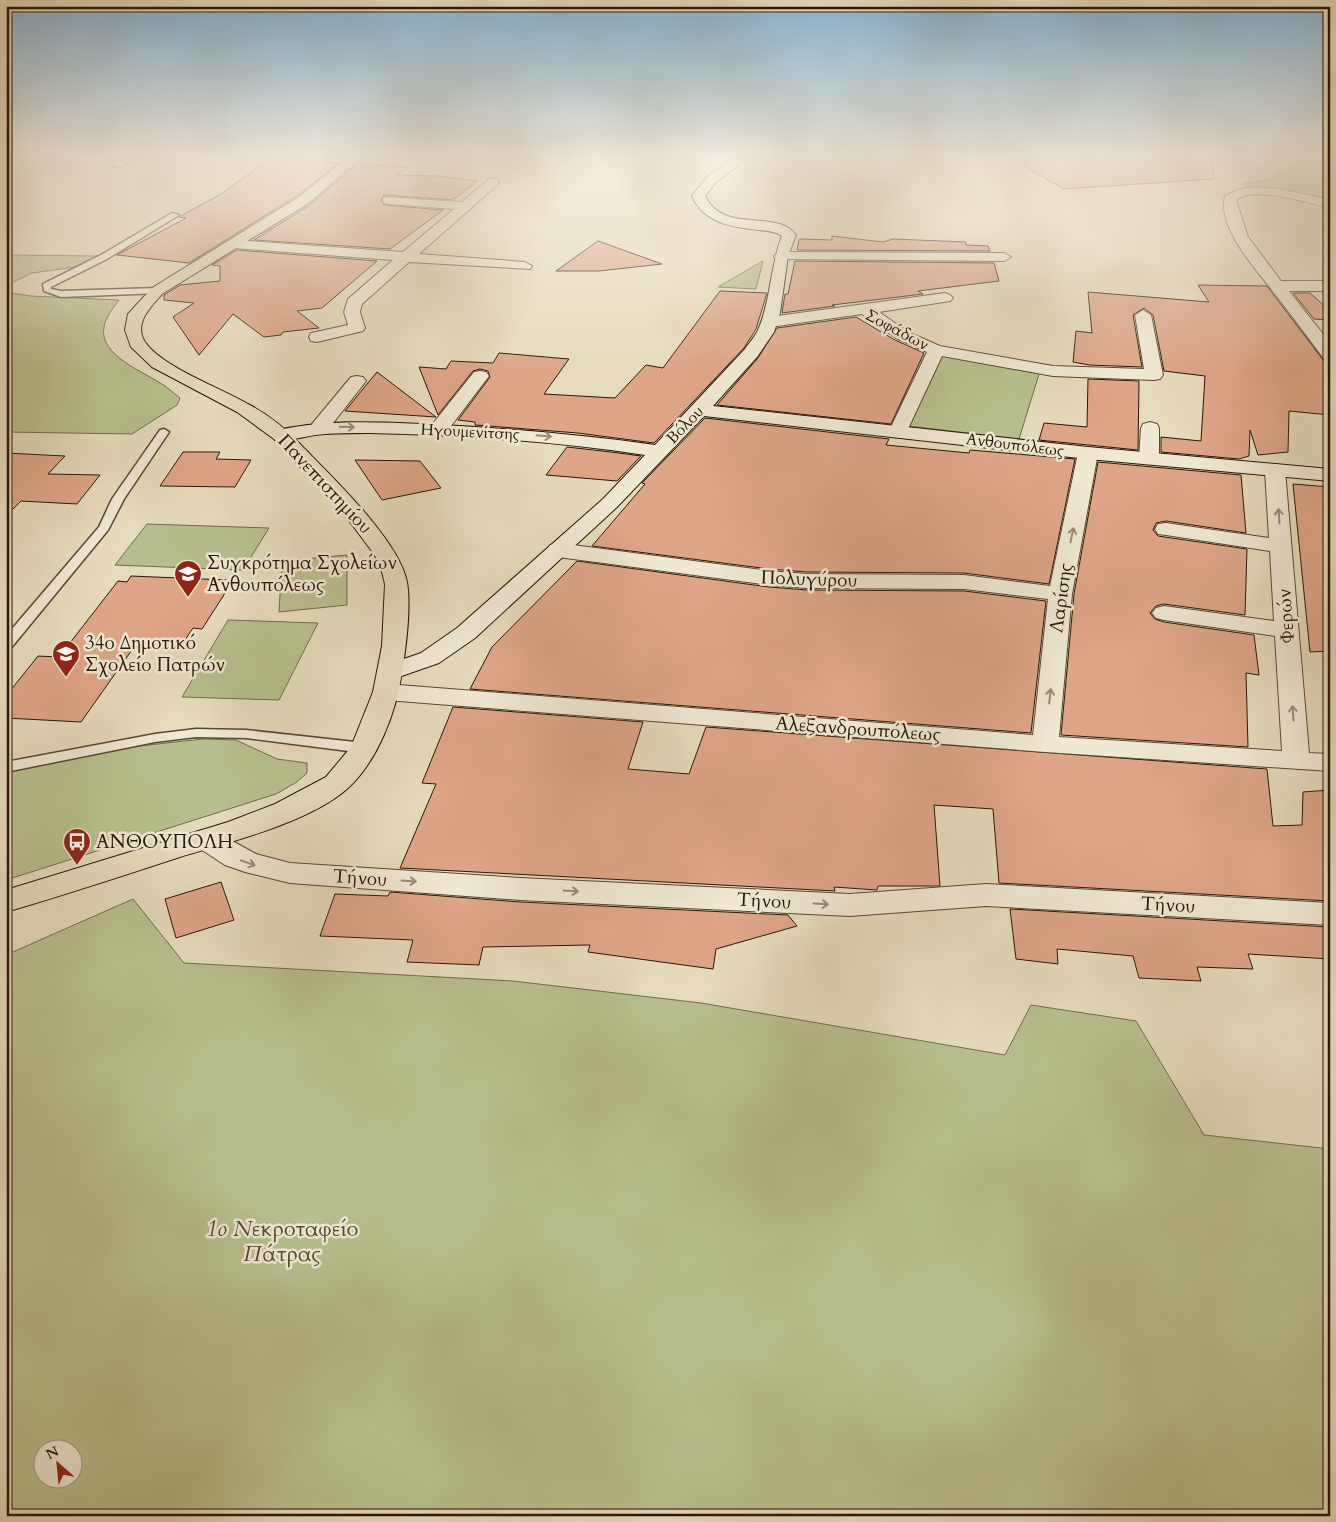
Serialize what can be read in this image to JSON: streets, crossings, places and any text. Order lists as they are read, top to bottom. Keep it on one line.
{"streets":{"main road":["Πανεπιστημίου"],"street":["Σοφάδων","Βόλου","Ηγουμενίτσης","Ανθουπόλεως","Πολυγύρου","Λαρίσης","Φερών","Αλεξανδρουπόλεως","Τήνου"]},"crossings":[["Σοφάδων","Βόλου"],["Βόλου","Ηγουμενίτσης"],["Βόλου","Ανθουπόλεως"],["Βόλου","Πανεπιστημίου"],["Βόλου","Πολυγύρου"],["Βόλου","Αλεξανδρουπόλεως"],["Ηγουμενίτσης","Πανεπιστημίου"],["Ανθουπόλεως","Λαρίσης"],["Ανθουπόλεως","Φερών"],["Πανεπιστημίου","Αλεξανδρουπόλεως"],["Πανεπιστημίου","Τήνου"],["Πολυγύρου","Λαρίσης"],["Λαρίσης","Αλεξανδρουπόλεως"],["Φερών","Αλεξανδρουπόλεως"]],"one_way":["Λαρίσης","Φερών","Τήνου"],"parks":["1o Νεκροταφείο Πάτρας"],"places":{"school or university":["Συγκρότημα Σχολείων Ανθουπόλεως","34ο Δημοτικό Σχολείο Πατρών"],"bus stop":["ΑΝΘΟΥΠΟΛΗ"]},"north":"top left"}
